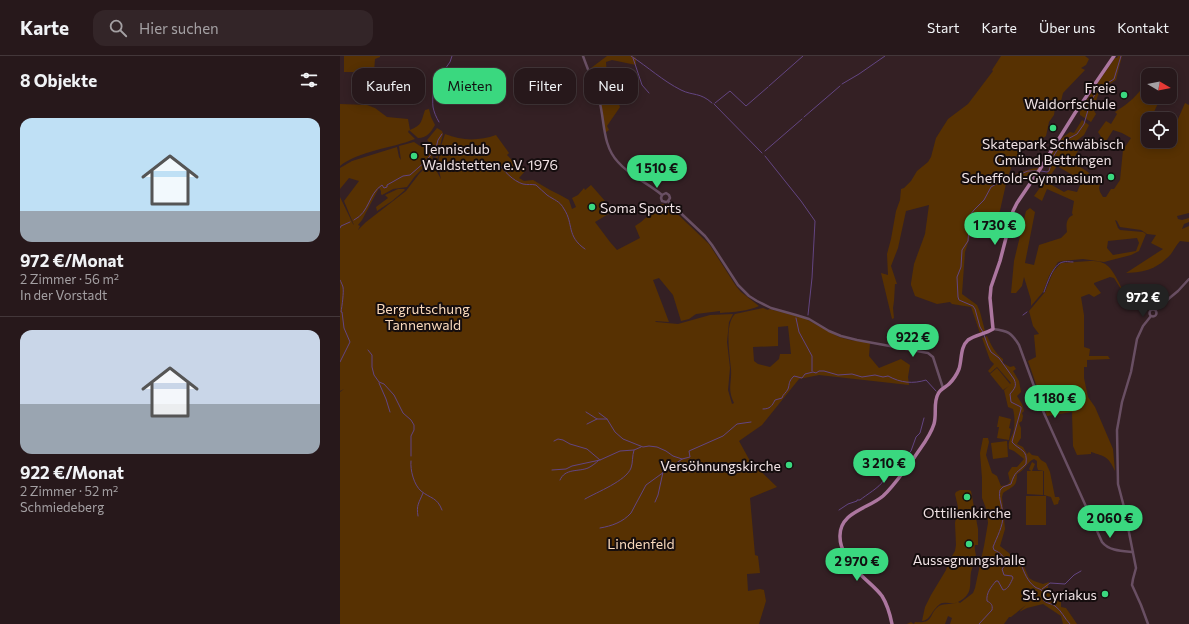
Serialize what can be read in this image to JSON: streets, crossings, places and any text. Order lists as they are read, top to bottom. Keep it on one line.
{"parks":["Bergrutschung Tannenwald","Lindenfeld"],"places":["Freie Waldorfschule","Skatepark Schwäbisch Gmünd Bettringen","Tennisclub Waldstetten e.V. 1976","Scheffold-Gymnasium","Soma Sports","Versöhnungskirche","Ottilienkirche","Aussegnungshalle","St. Cyriakus"],"north":"right","page":{"header":"Karte","search":"Hier suchen","nav":["Start","Karte","Über uns","Kontakt"],"heading":"8 Objekte","chip":["Kaufen","Mieten","Filter","Neu"],"list":[{"name":"972 €/Monat","note":"2 Zimmer · 56 m² · In der Vorstadt"},{"name":"922 €/Monat","note":"2 Zimmer · 52 m² · Schmiedeberg"}],"price":["1 510 €","1 730 €","972 €","922 €","1 180 €","3 210 €","2 060 €","2 970 €"]}}
